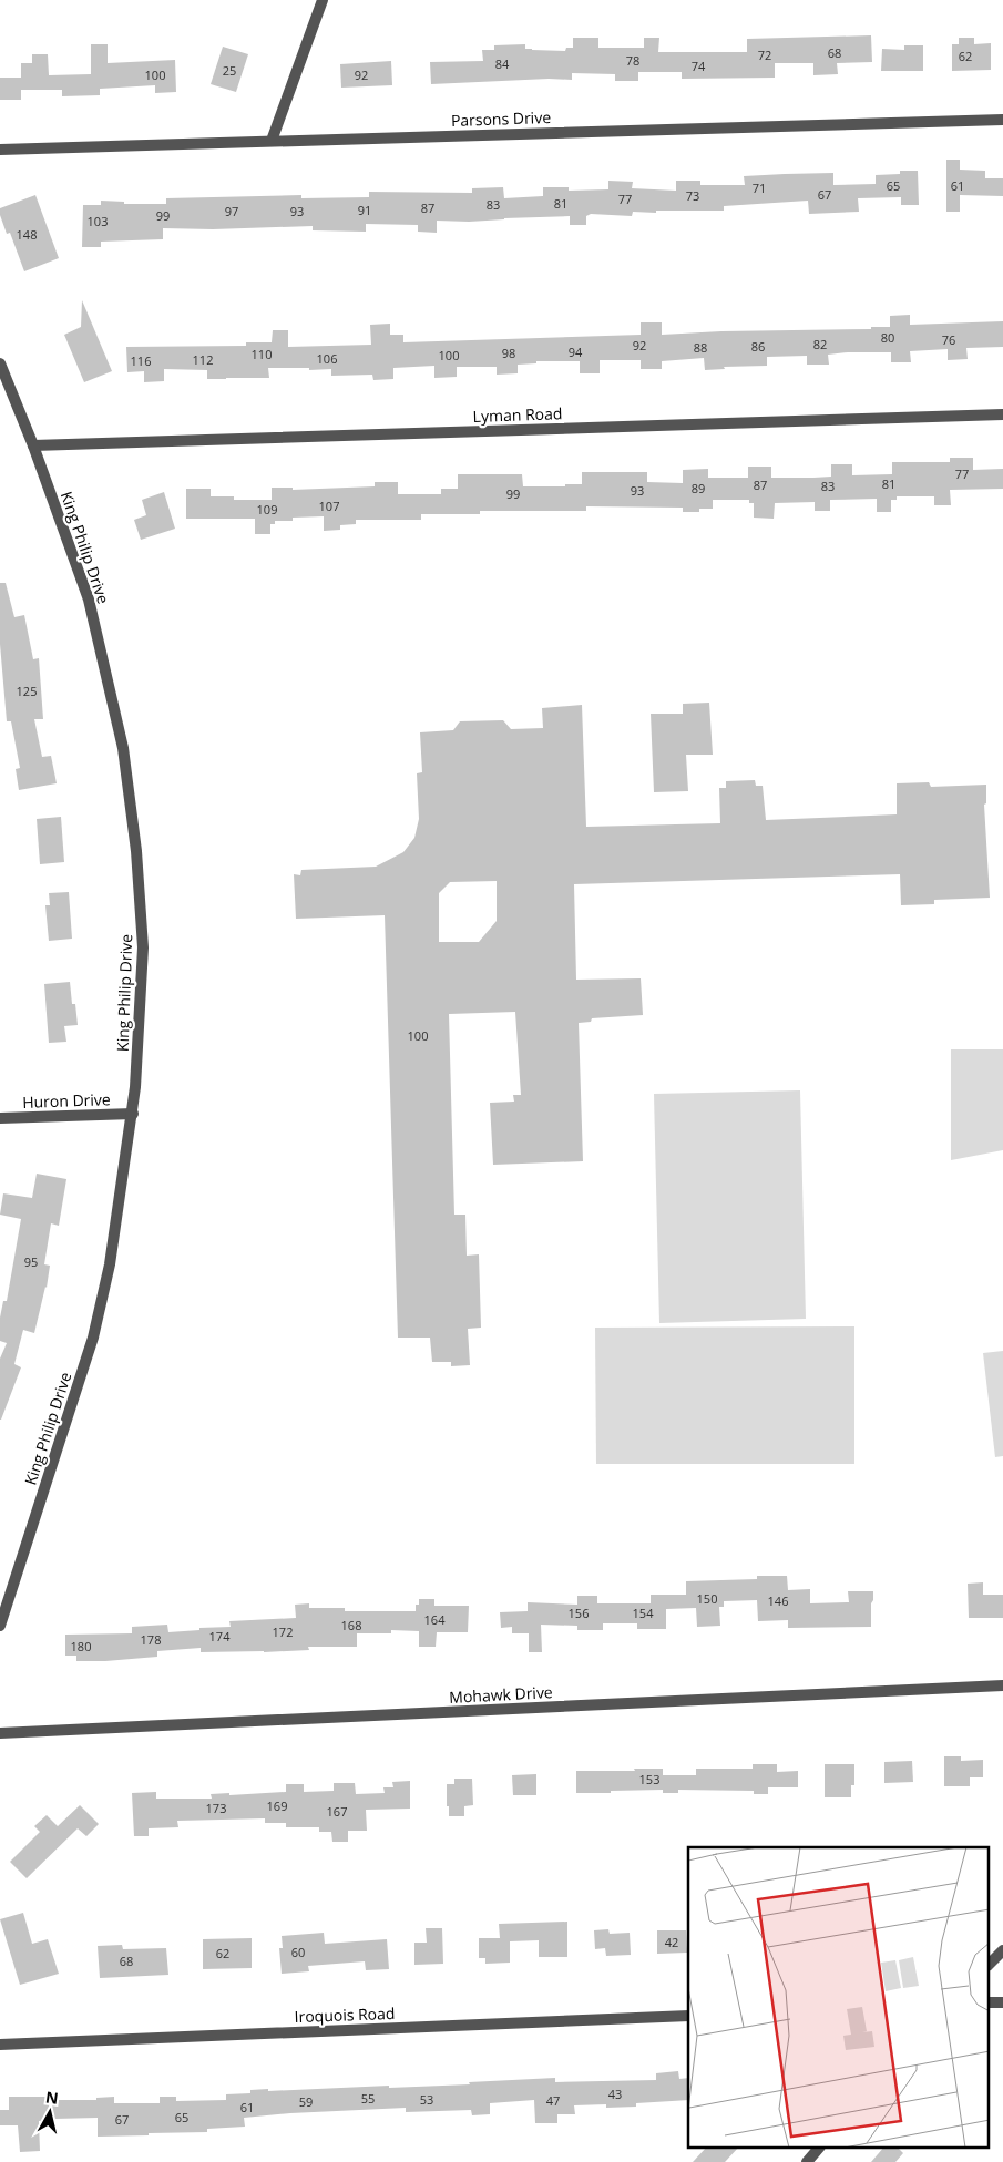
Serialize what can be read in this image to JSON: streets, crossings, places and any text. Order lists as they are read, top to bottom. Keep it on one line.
{"streets":{"street":["Parsons Drive","Lyman Road","King Philip Drive","Huron Drive","Mohawk Drive","Iroquois Road"]},"crossings":[["Lyman Road","King Philip Drive"],["King Philip Drive","Huron Drive"]],"house_numbers":["68","72","62","78","84","74","25","100","92","65","61","71","67","73","77","81","83","87","91","97","93","99","103","148","80","76","82","92","86","88","94","98","110","100","106","112","116","77","81","87","83","89","93","99","107","109","125","100","95","150","146","156","154","164","168","172","174","178","180","153","169","173","167","42","60","62","68","43","55","53","47","59","61","65","67"],"north":"top"}
